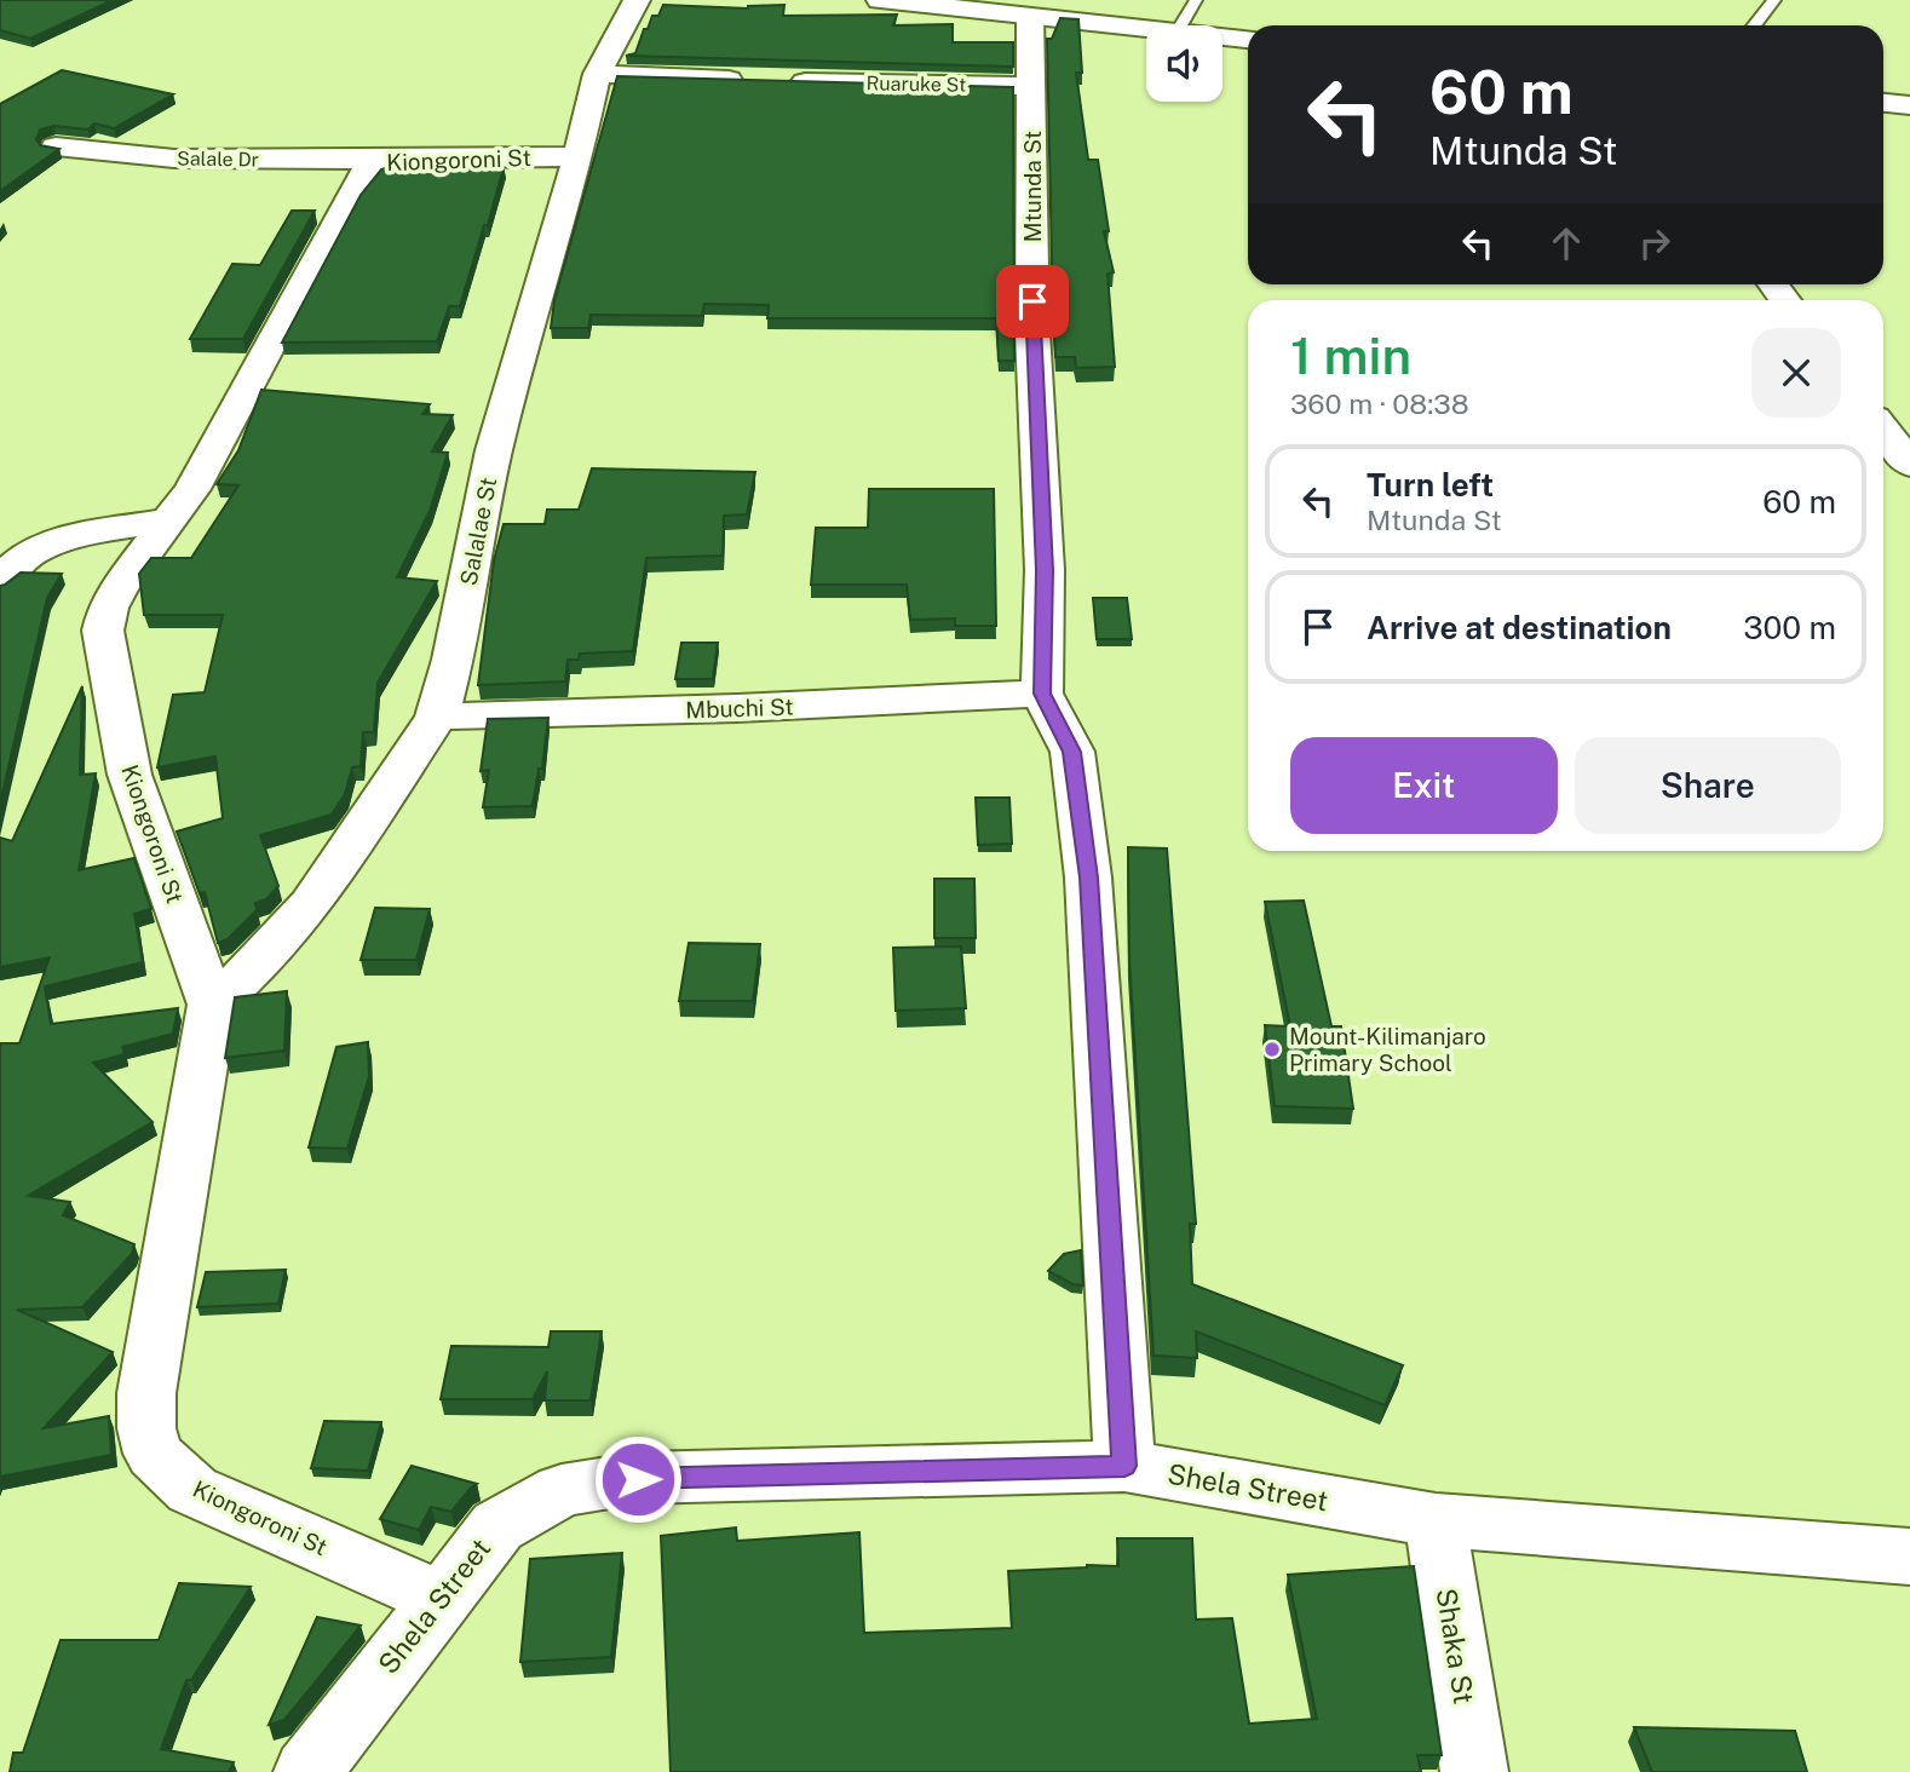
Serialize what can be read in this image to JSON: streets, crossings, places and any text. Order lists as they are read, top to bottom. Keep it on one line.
{"streets":{"street":["Ruaruke St","Salale Dr","Kiongoroni St","Mtunda St","Salalae St","Mbuchi St","Shela Street","Shaka St"]},"crossings":[["Ruaruke St","Mtunda St"],["Salale Dr","Kiongoroni St"],["Kiongoroni St","Salalae St"],["Kiongoroni St","Shela Street"],["Mtunda St","Mbuchi St"],["Mtunda St","Shela Street"],["Salalae St","Mbuchi St"],["Shela Street","Shaka St"]],"places":["Mount-Kilimanjaro Primary School"],"page":{"turn":["60 m","Mtunda St"],"heading":["1 min","360 m · 08:38"],"list":[{"name":"Turn left","note":"Mtunda St","value":"60 m"},{"name":"Arrive at destination","value":"300 m"}],"buttons":["Exit","Share"]}}
